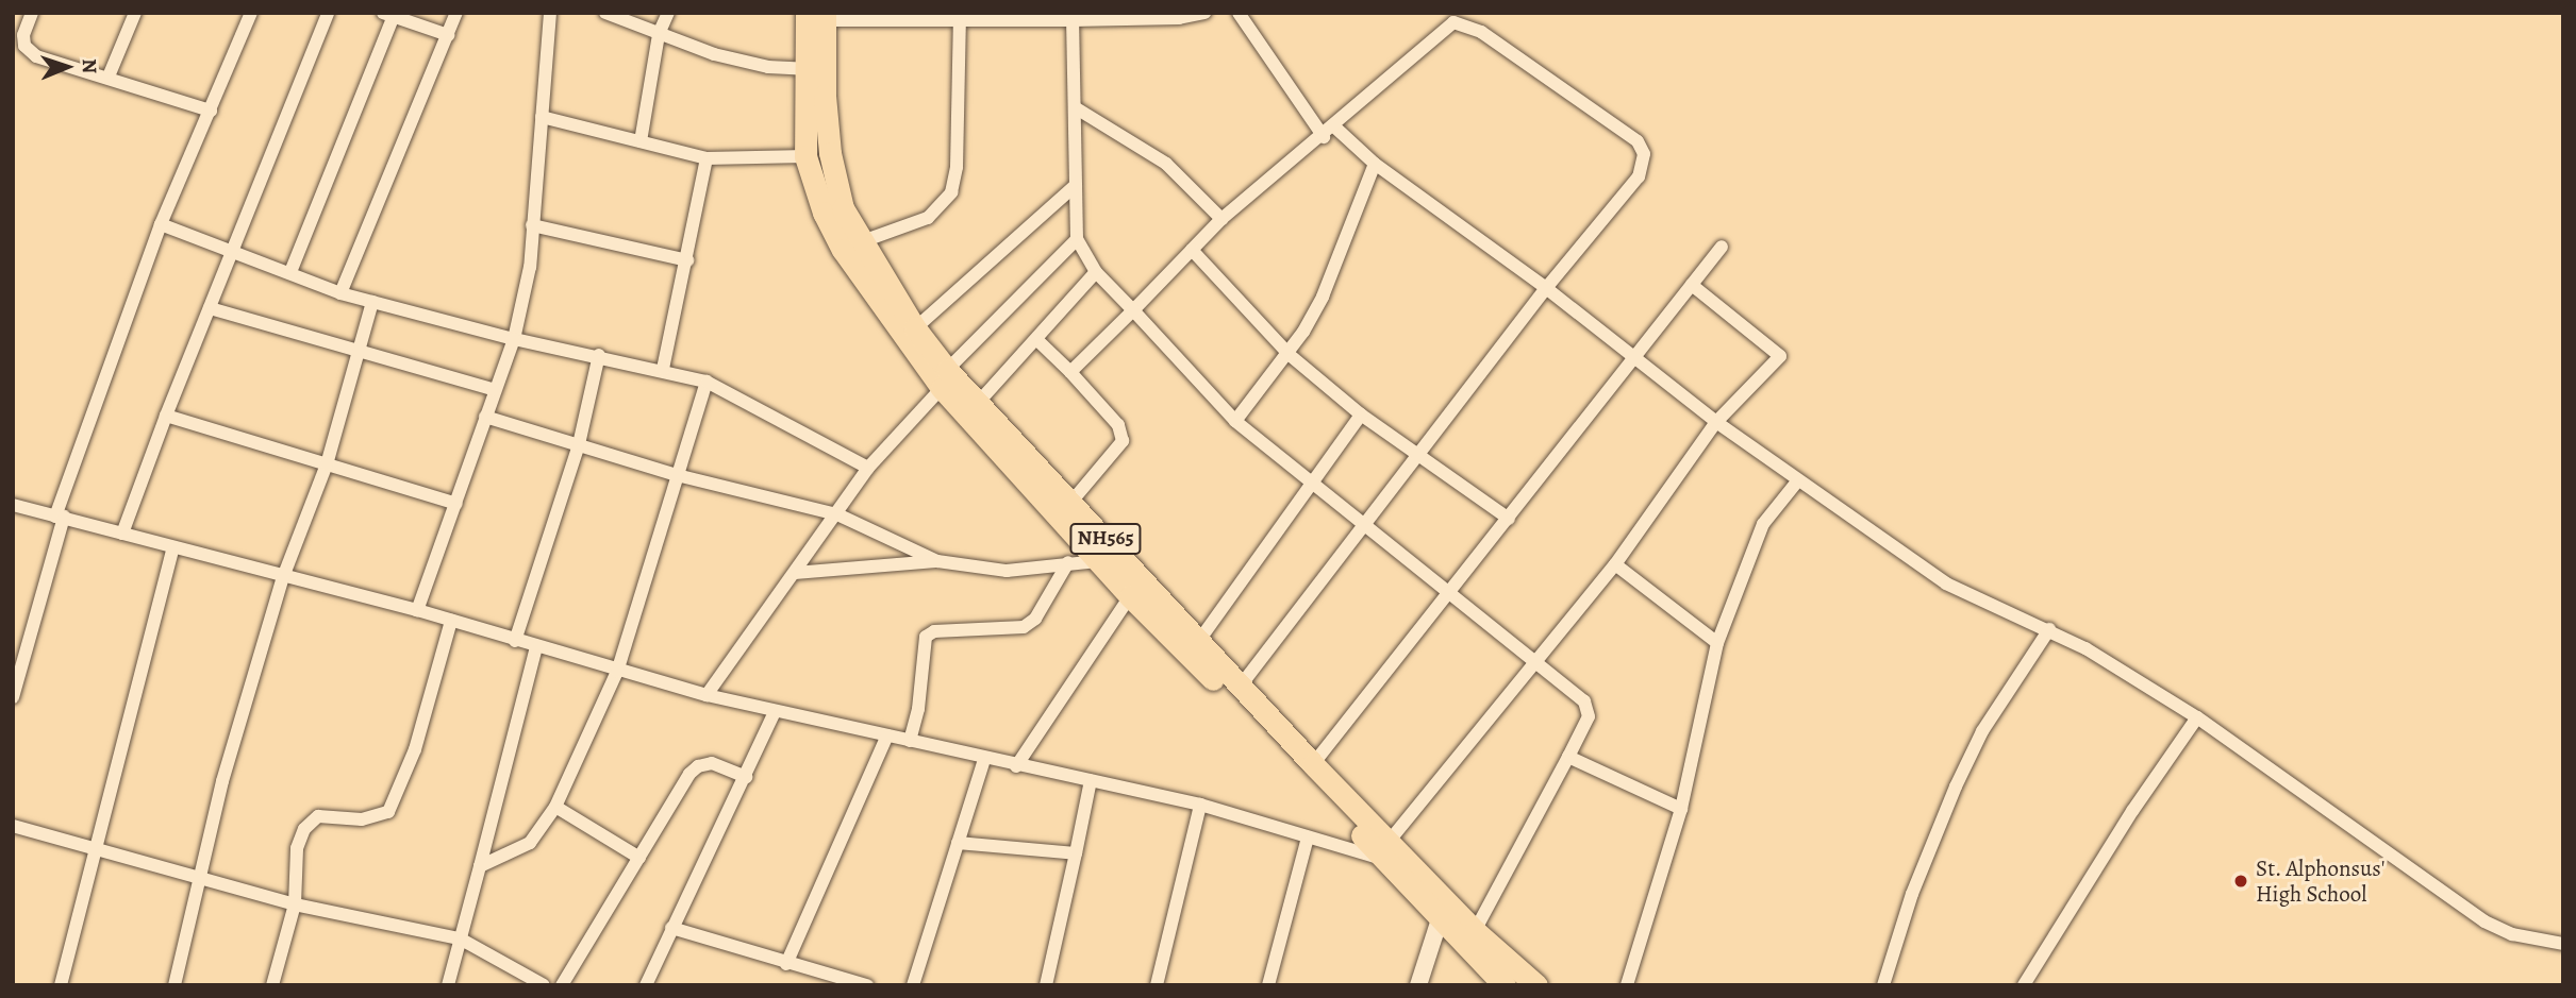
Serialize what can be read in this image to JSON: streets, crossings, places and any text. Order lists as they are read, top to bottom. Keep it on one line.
{"streets":{"highway":["NH565"]},"places":["St. Alphonsus' High School"],"north":"right"}
